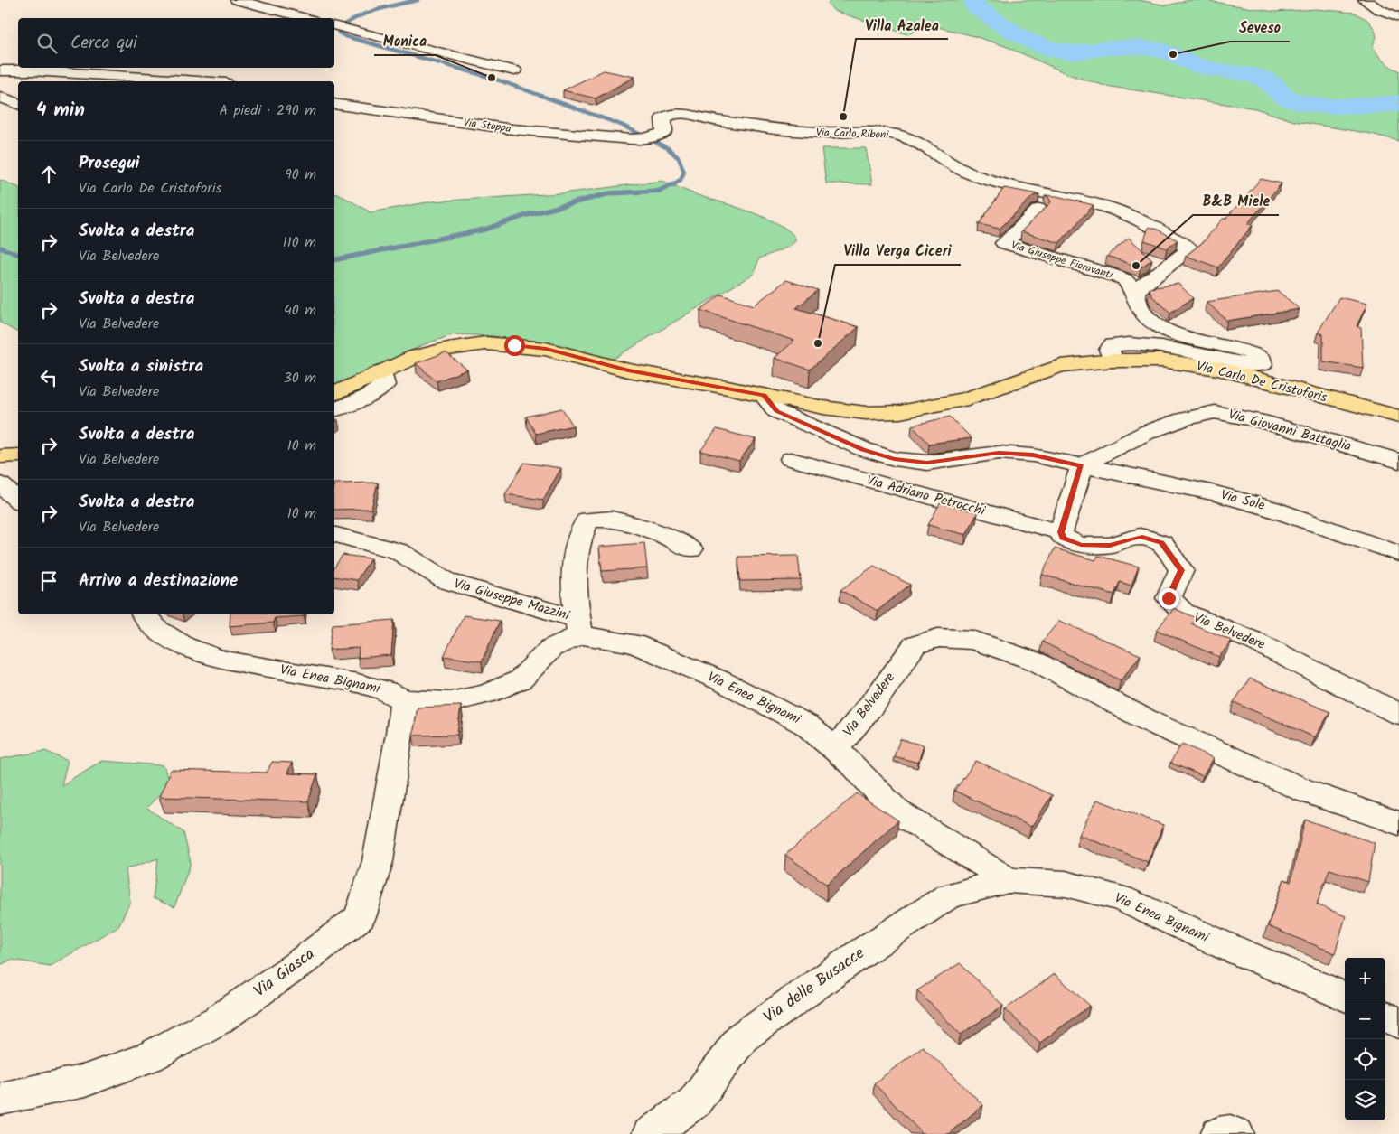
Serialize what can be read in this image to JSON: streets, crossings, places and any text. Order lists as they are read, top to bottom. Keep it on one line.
{"streets":{"main road":["Via Carlo De Cristoforis"],"street":["Via Stoppa","Via Carlo Riboni","Via Giuseppe Fioravanti","Via Giovanni Battaglia","Via Adriano Petrocchi","Via Sole","Via Giuseppe Mazzini","Via Belvedere","Via Enea Bignami","Via Giasca","Via delle Busacce"]},"crossings":[["Via Stoppa","Via Carlo Riboni"],["Via Carlo Riboni","Via Giuseppe Fioravanti"],["Via Giuseppe Fioravanti","Via Carlo De Cristoforis"],["Via Giovanni Battaglia","Via Sole"],["Via Adriano Petrocchi","Via Belvedere"],["Via Giuseppe Mazzini","Via Enea Bignami"],["Via Belvedere","Via Enea Bignami"],["Via Enea Bignami","Via Giasca"],["Via Enea Bignami","Via delle Busacce"]],"places":["Seveso","Monica","Villa Azalea","B&B Miele","Villa Verga Ciceri"],"page":{"search":"Cerca qui","heading":["4 min","A piedi · 290 m"],"list":[["Prosegui","Via Carlo De Cristoforis","90 m"],["Svolta a destra","Via Belvedere","110 m"],["Svolta a destra","Via Belvedere","40 m"],["Svolta a sinistra","Via Belvedere","30 m"],["Svolta a destra","Via Belvedere","10 m"],["Svolta a destra","Via Belvedere","10 m"],"Arrivo a destinazione"],"map_buttons":["+","−"]}}
